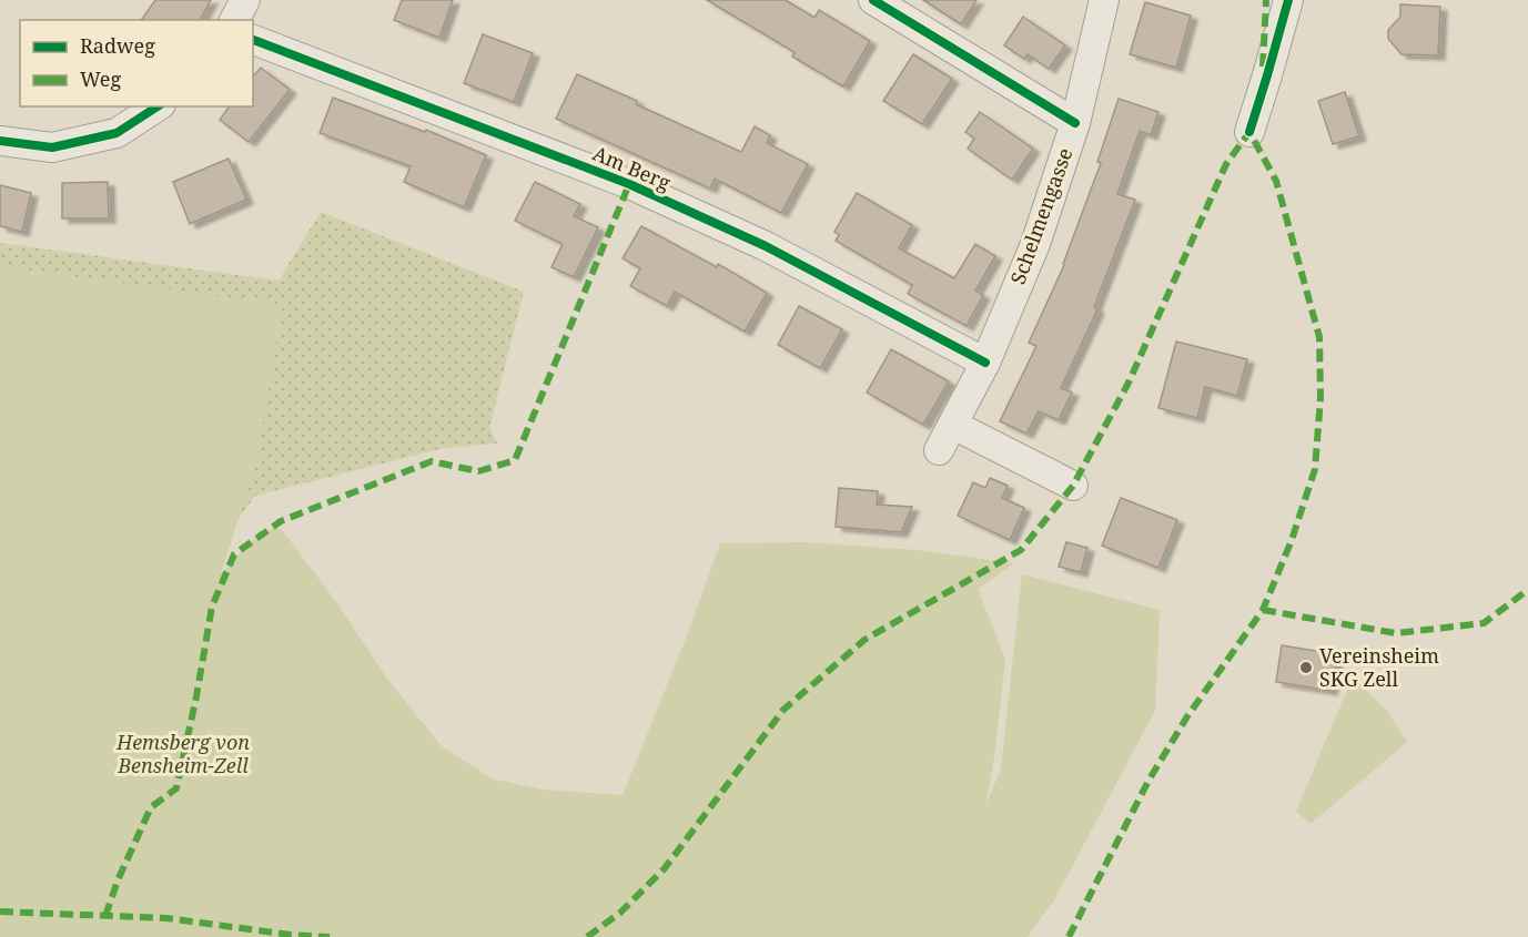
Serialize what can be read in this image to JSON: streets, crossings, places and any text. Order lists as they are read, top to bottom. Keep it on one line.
{"streets":{"street":["Am Berg","Schelmengasse"]},"crossings":[["Am Berg","Schelmengasse"]],"parks":["Hemsberg von Bensheim-Zell"],"places":["Vereinsheim SKG Zell"],"legend":["Radweg","Weg"]}
